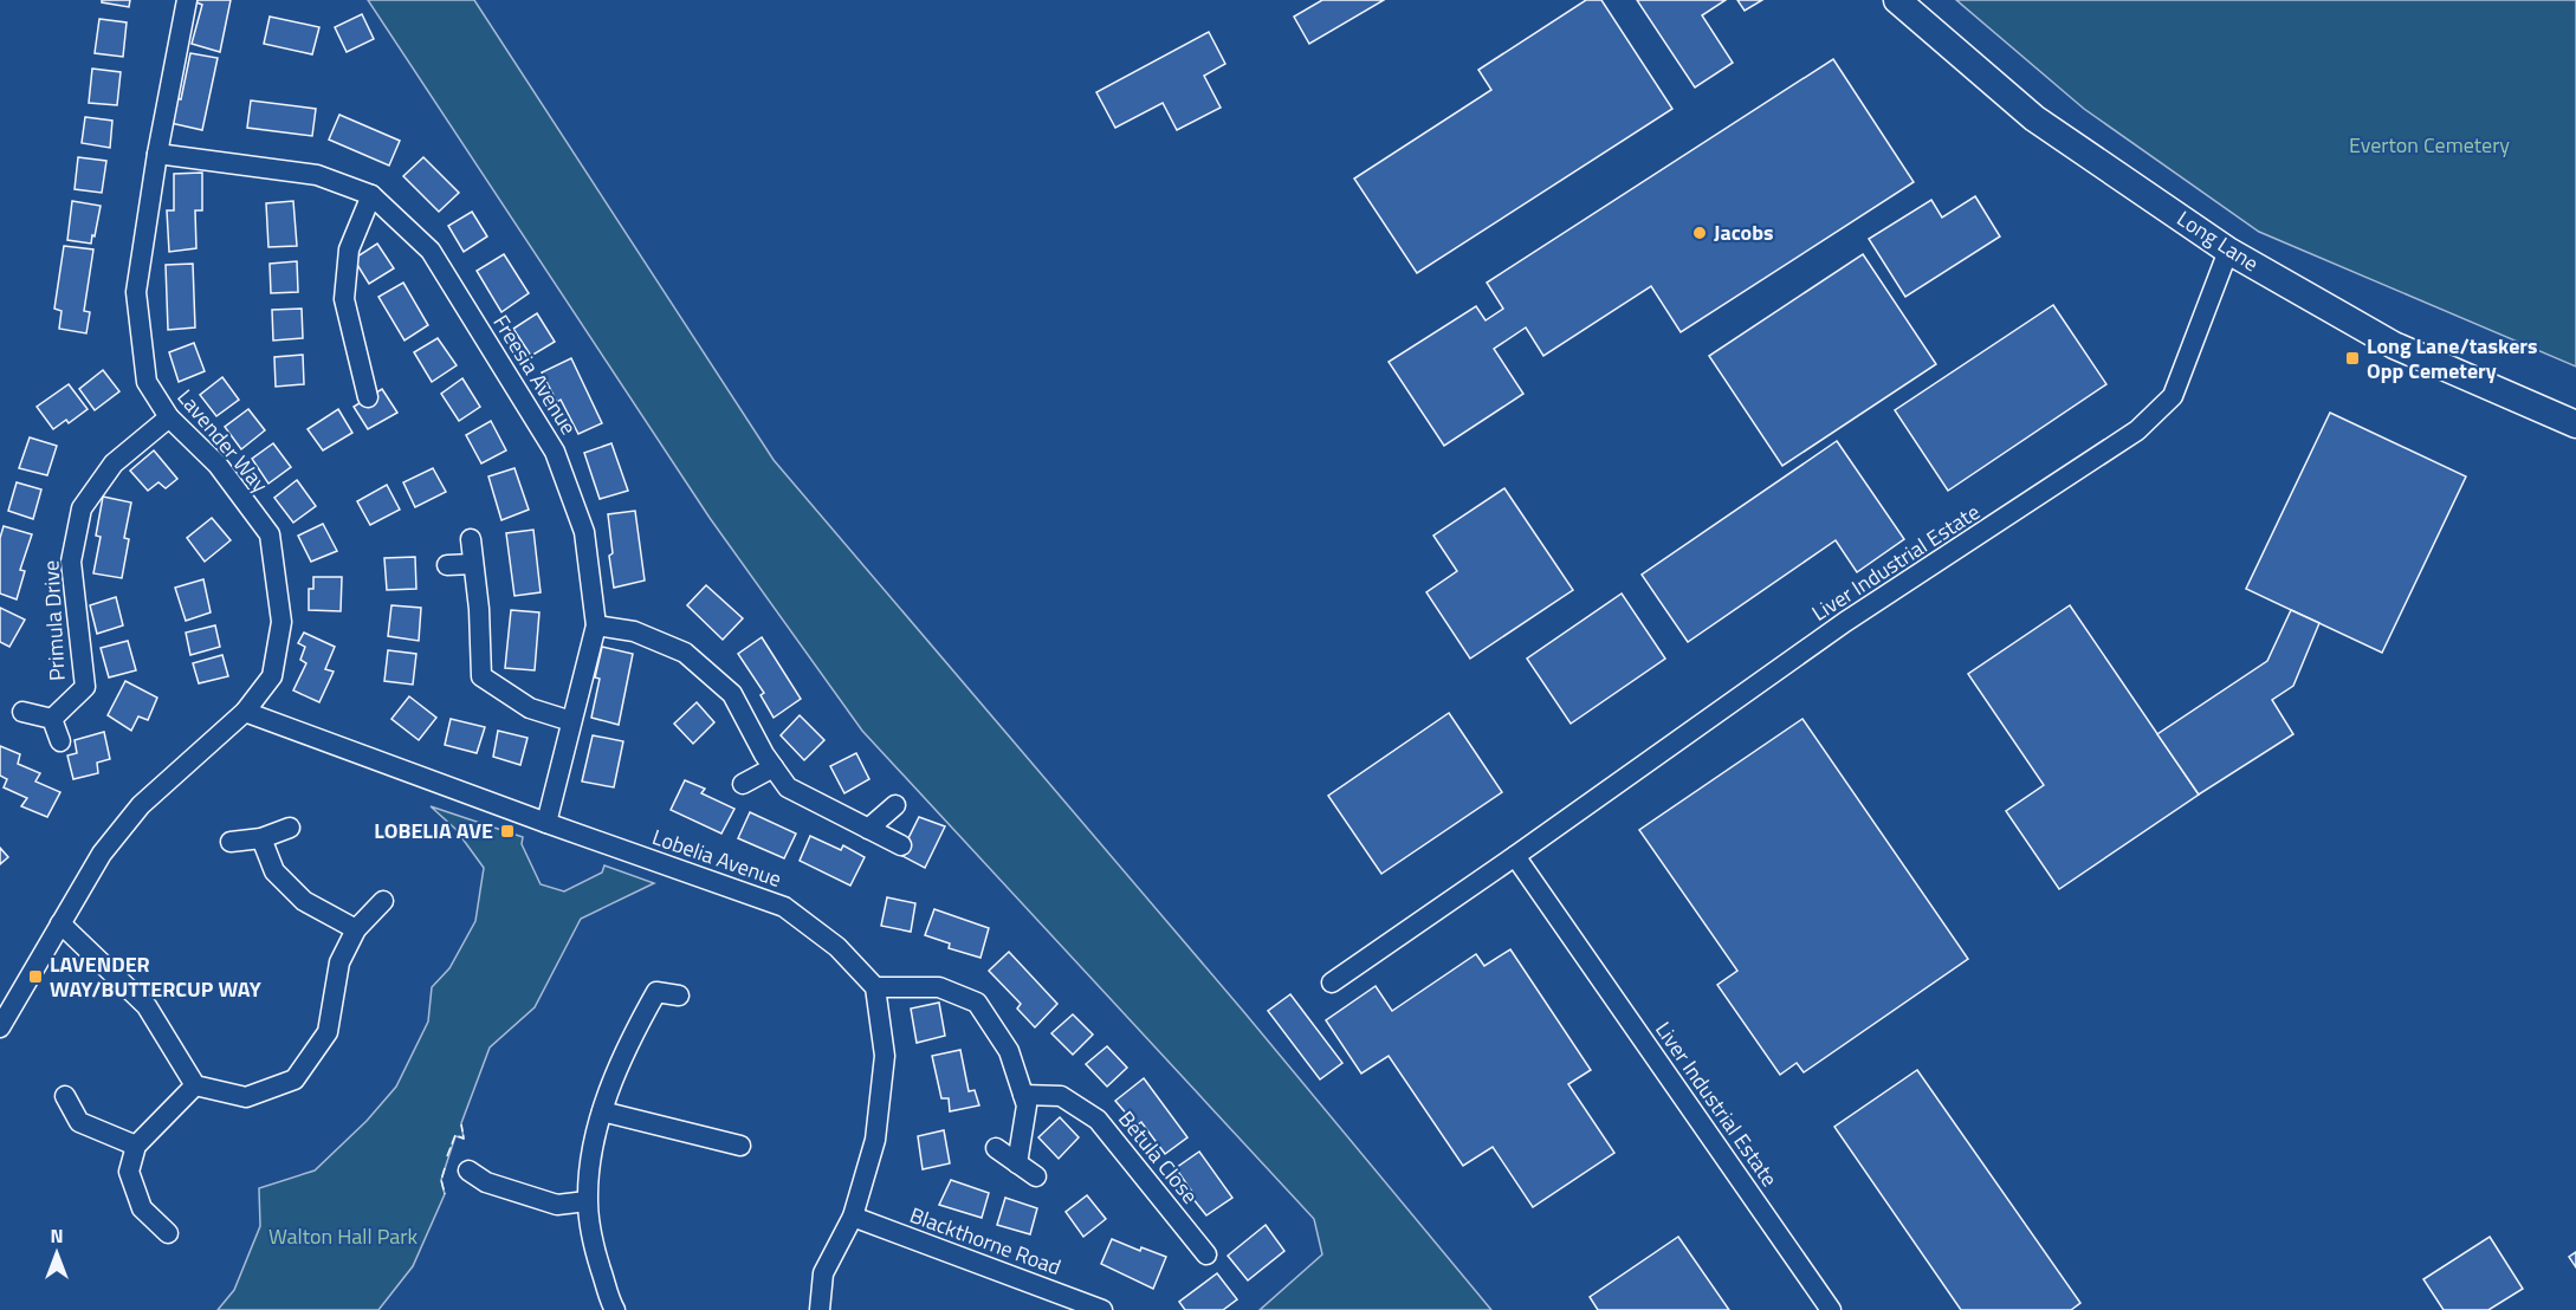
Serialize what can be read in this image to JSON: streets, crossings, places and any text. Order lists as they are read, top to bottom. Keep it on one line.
{"streets":{"main road":["Long Lane"],"street":["Freesia Avenue","Lavender Way","Liver Industrial Estate","Primula Drive","Lobelia Avenue","Betula Close","Blackthorne Road"]},"crossings":[["Long Lane","Liver Industrial Estate"],["Freesia Avenue","Lavender Way"],["Freesia Avenue","Lobelia Avenue"],["Lavender Way","Primula Drive"],["Lavender Way","Lobelia Avenue"]],"parks":["Everton Cemetery","Walton Hall Park"],"places":{"other":["Jacobs"],"transit":["Long Lane/taskers Opp Cemetery","LOBELIA AVE","LAVENDER WAY/BUTTERCUP WAY"]},"north":"top"}
